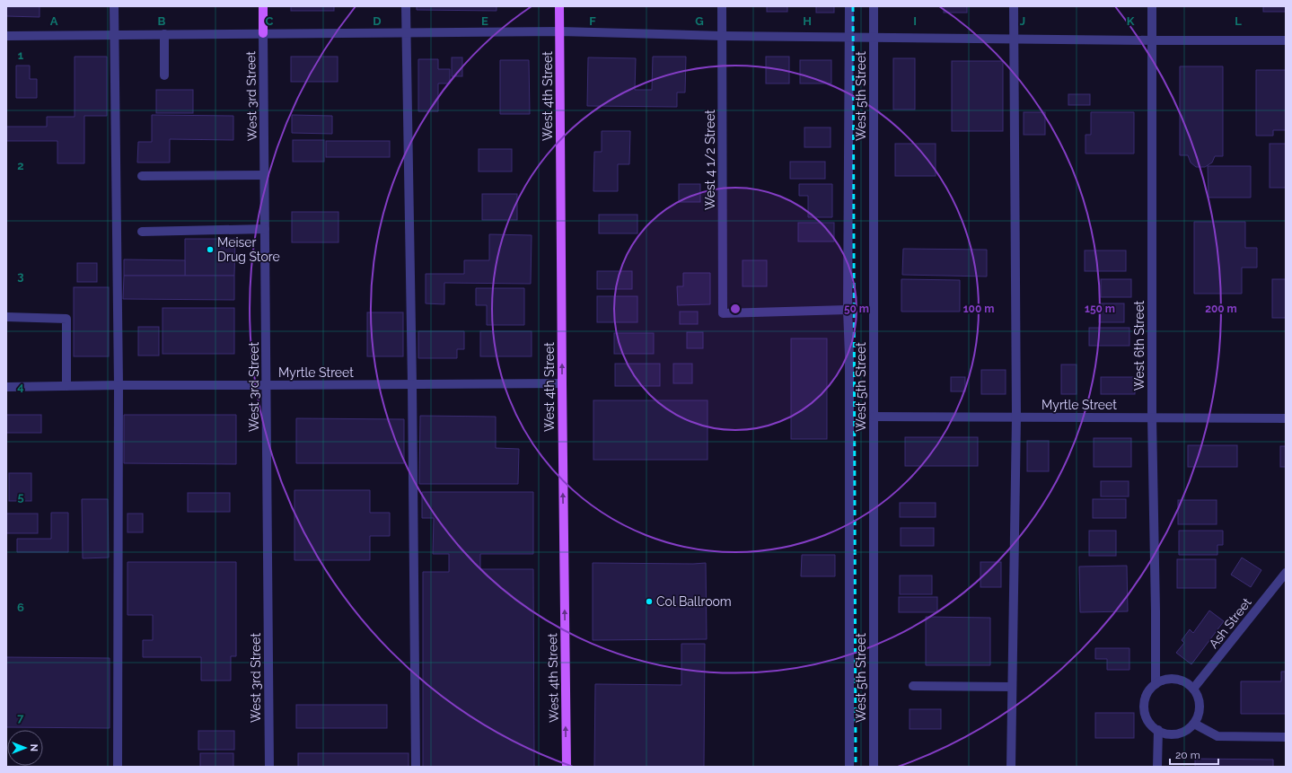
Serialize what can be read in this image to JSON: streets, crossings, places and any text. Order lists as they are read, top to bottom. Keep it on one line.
{"streets":{"main road":["West 3rd Street","West 4th Street"],"street":["West 5th Street","West 4 1/2 Street","West 6th Street","Myrtle Street","Ash Street"]},"crossings":[["West 3rd Street","Myrtle Street"],["West 4th Street","Myrtle Street"],["West 5th Street","Myrtle Street"],["West 6th Street","Myrtle Street"],["West 6th Street","Ash Street"]],"one_way":["West 4th Street"],"places":["Meiser Drug Store","Col Ballroom"],"scale_bar":"20 m","north":"right","grid":{"columns":["A","B","C","D","E","F","G","H","I","J","K","L"],"rows":["1","2","3","4","5","6","7"]},"rings":["50 m","100 m","150 m","200 m"]}
